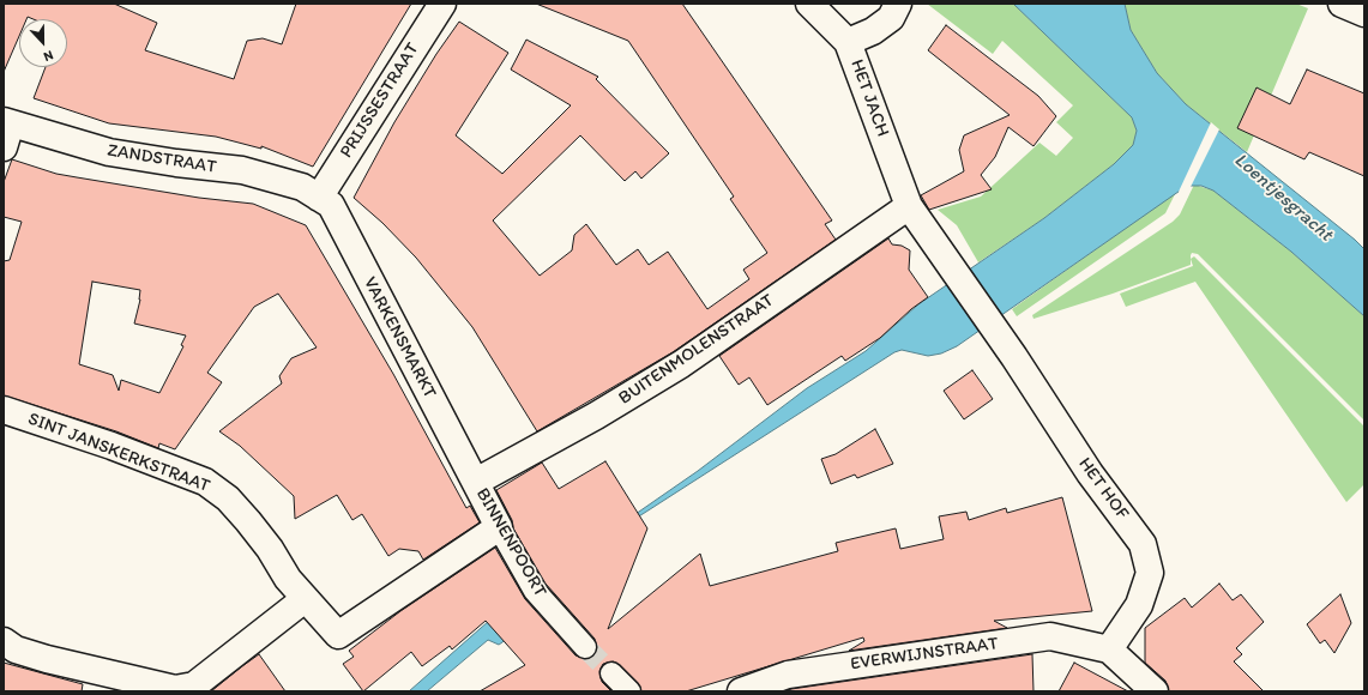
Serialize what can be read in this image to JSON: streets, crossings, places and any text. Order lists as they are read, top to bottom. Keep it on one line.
{"streets":{"street":["HET JACH","PRIJSSESTRAAT","ZANDSTRAAT","VARKENSMARKT","BUITENMOLENSTRAAT","SINT JANSKERKSTRAAT","HET HOF","BINNENPOORT","EVERWIJNSTRAAT"]},"crossings":[["HET JACH","BUITENMOLENSTRAAT"],["HET JACH","HET HOF"],["PRIJSSESTRAAT","ZANDSTRAAT"],["PRIJSSESTRAAT","VARKENSMARKT"],["ZANDSTRAAT","VARKENSMARKT"],["VARKENSMARKT","BUITENMOLENSTRAAT"],["VARKENSMARKT","BINNENPOORT"],["BUITENMOLENSTRAAT","BINNENPOORT"],["SINT JANSKERKSTRAAT","BINNENPOORT"],["HET HOF","EVERWIJNSTRAAT"]],"water":["Loentjesgracht"],"north":"bottom"}
